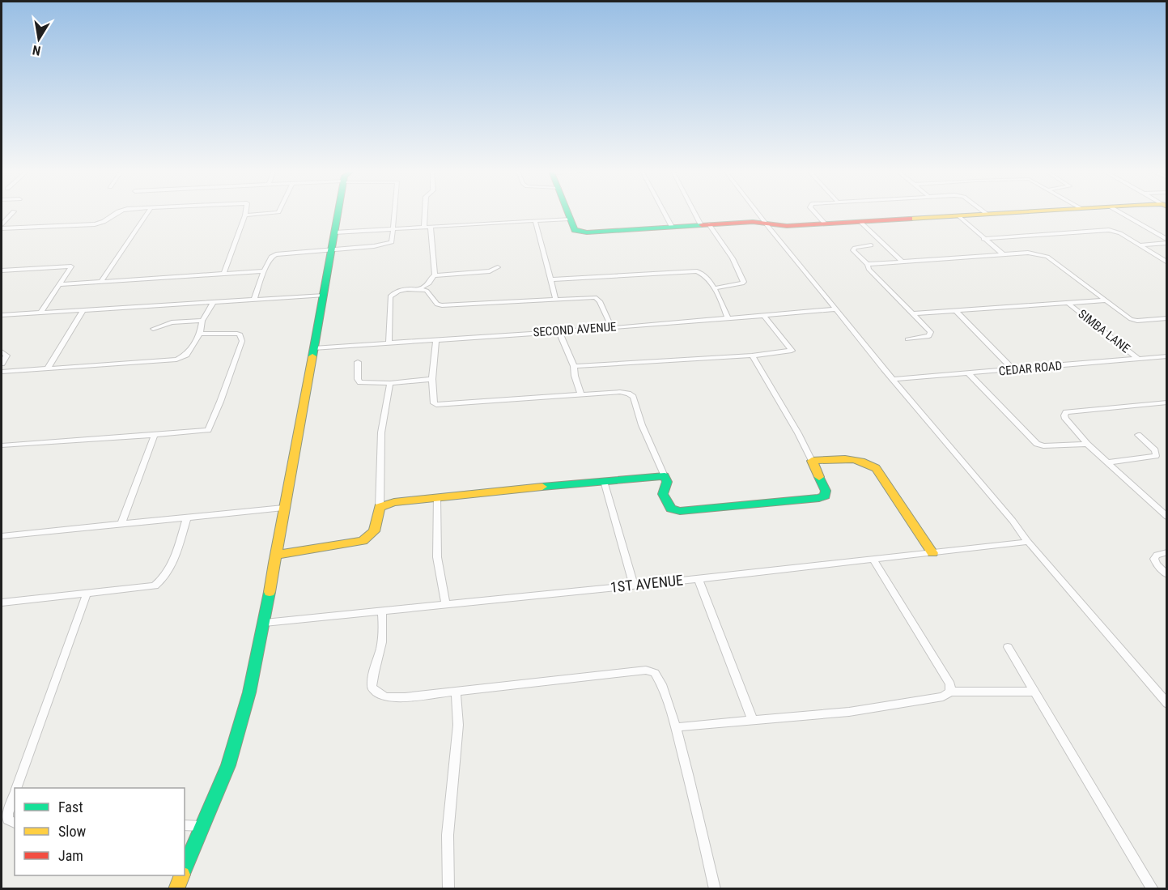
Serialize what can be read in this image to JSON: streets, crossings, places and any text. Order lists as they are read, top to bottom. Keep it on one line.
{"streets":{"street":["SECOND AVENUE","SIMBA LANE","CEDAR ROAD","1ST AVENUE"]},"crossings":[["SIMBA LANE","CEDAR ROAD"]],"legend":["Fast","Slow","Jam"],"north":"bottom"}
